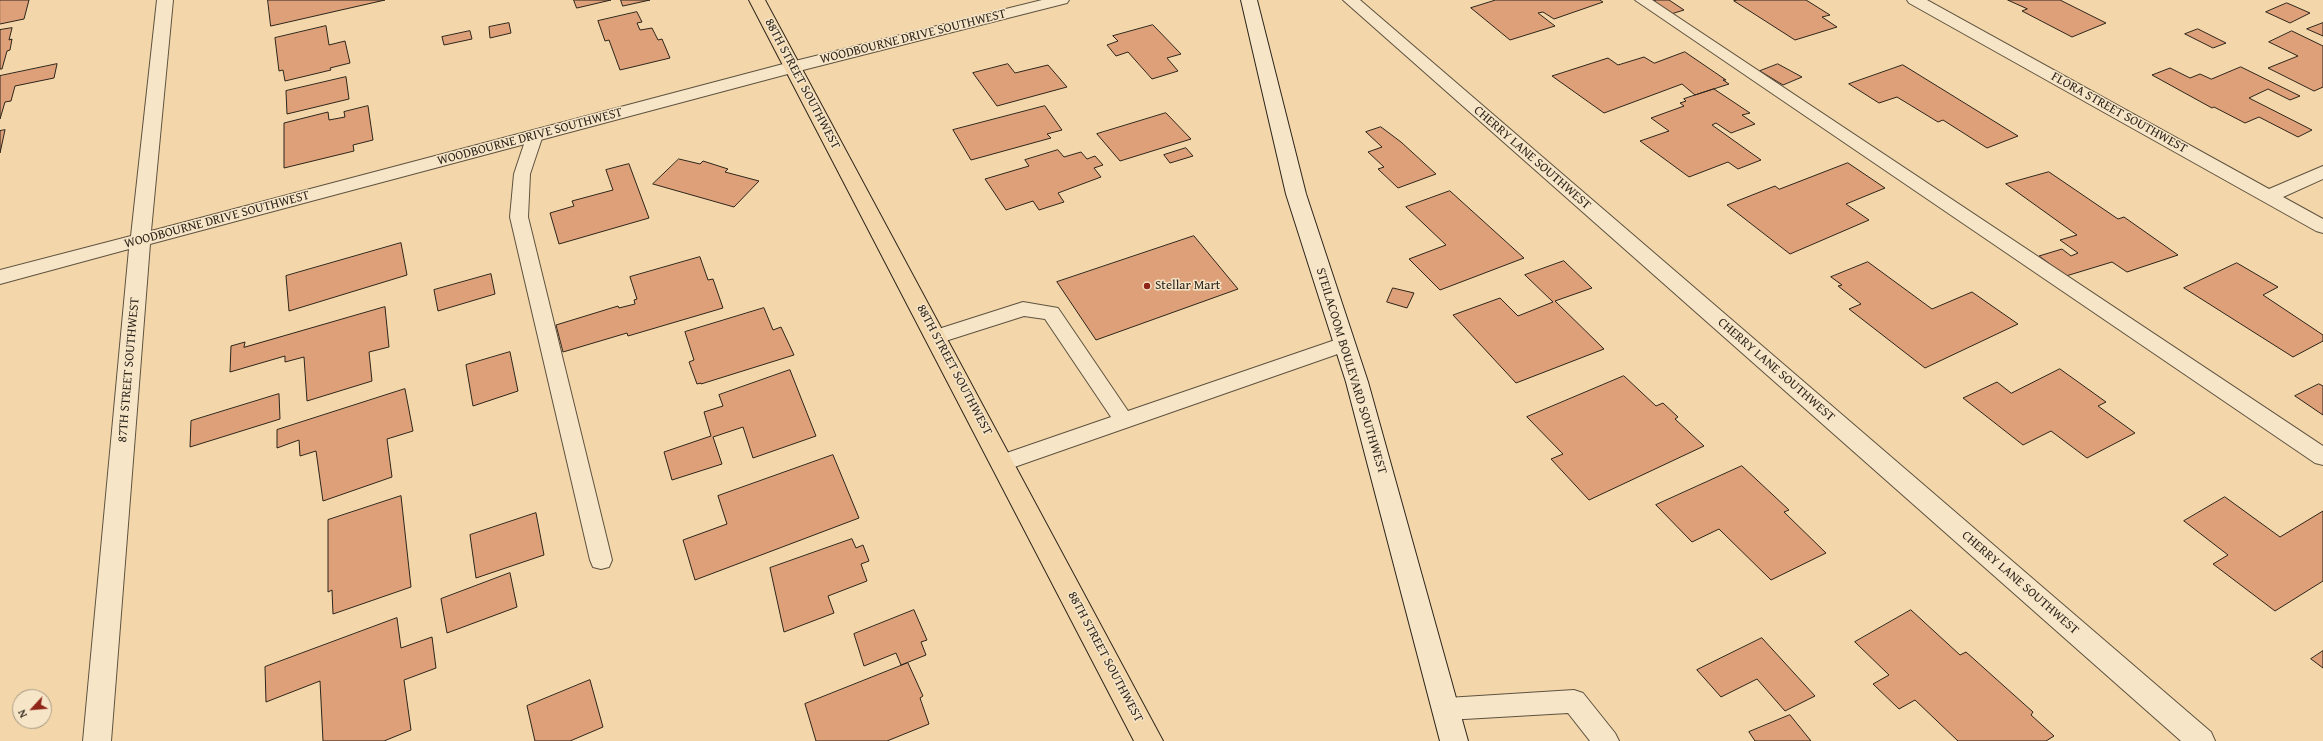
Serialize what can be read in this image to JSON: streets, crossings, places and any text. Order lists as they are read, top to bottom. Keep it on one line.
{"streets":{"main road":["88TH STREET SOUTHWEST"],"street":["WOODBOURNE DRIVE SOUTHWEST","FLORA STREET SOUTHWEST","CHERRY LANE SOUTHWEST","87TH STREET SOUTHWEST","STEILACOOM BOULEVARD SOUTHWEST"]},"crossings":[["WOODBOURNE DRIVE SOUTHWEST","88TH STREET SOUTHWEST"],["WOODBOURNE DRIVE SOUTHWEST","87TH STREET SOUTHWEST"]],"places":["Stellar Mart"],"north":"bottom left"}
